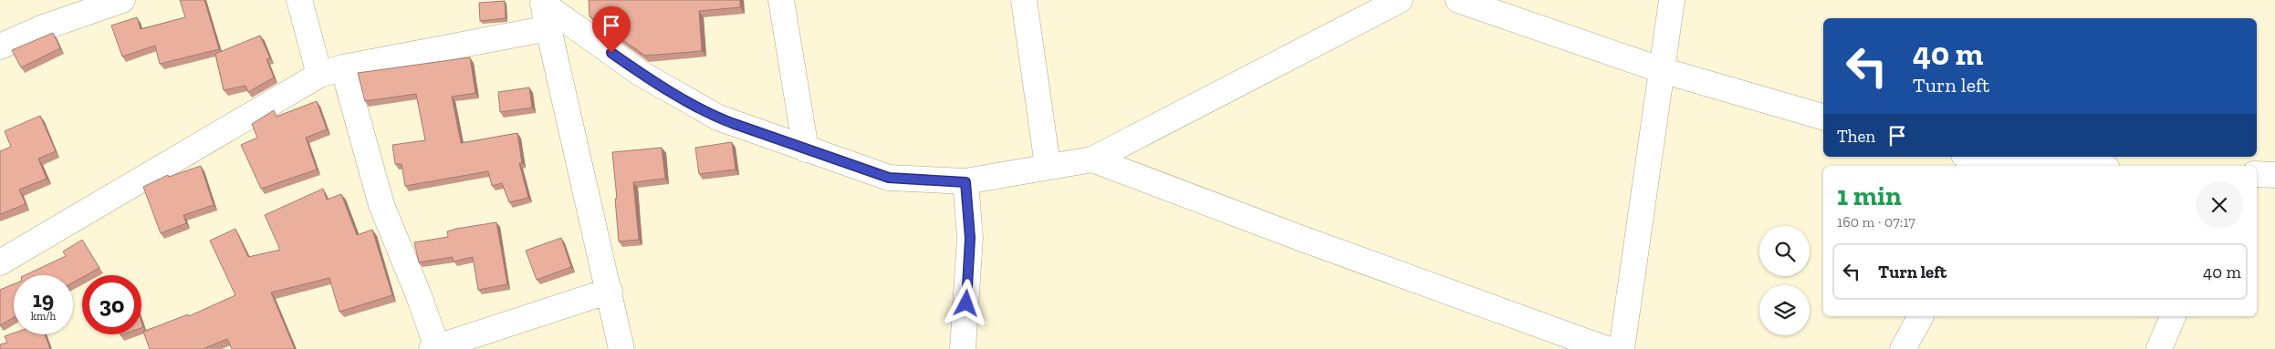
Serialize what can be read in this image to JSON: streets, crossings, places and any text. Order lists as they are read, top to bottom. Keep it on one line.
{"page":{"turn":["40 m","Turn left"],"then":"Then","heading":["1 min","160 m · 07:17"],"list":[{"name":"Turn left","value":"40 m"}],"speed":"19 km/h","limit":"30"}}
